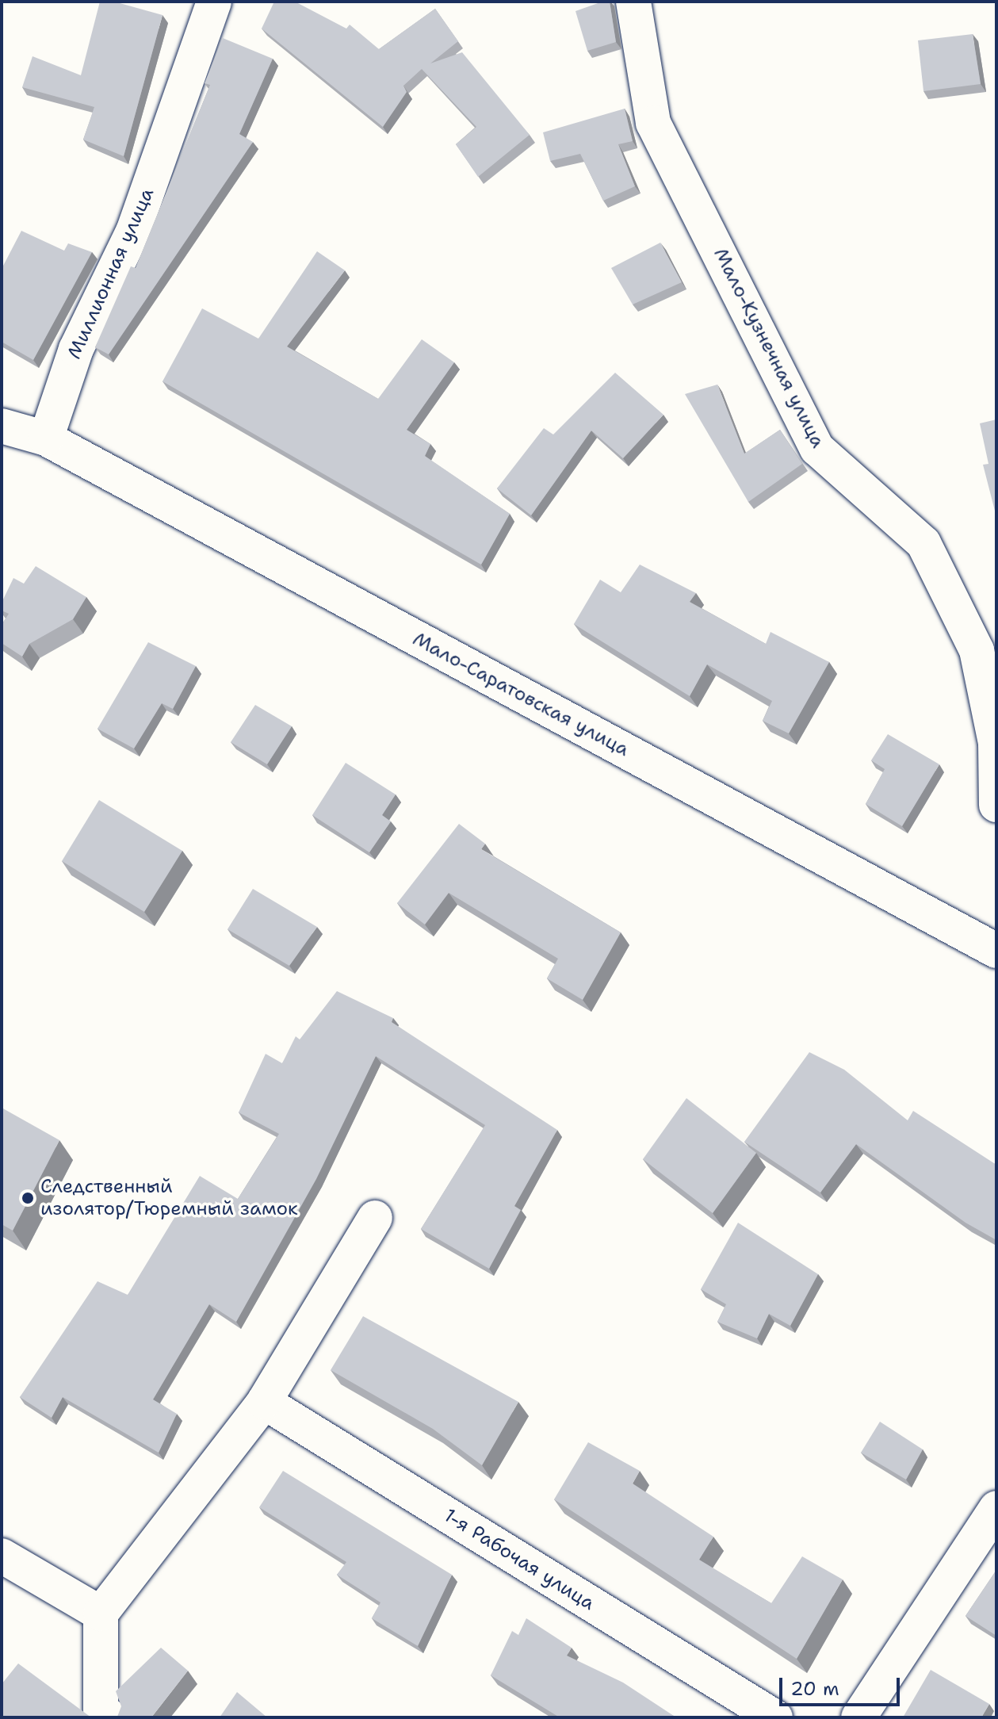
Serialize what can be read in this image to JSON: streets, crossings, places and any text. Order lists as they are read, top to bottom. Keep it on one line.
{"streets":{"street":["Миллионная улица","Мало-Кузнечная улица","Мало-Саратовская улица","1-я Рабочая улица"]},"crossings":[["Миллионная улица","Мало-Саратовская улица"]],"places":["Следственный изолятор/Тюремный замок"],"scale_bar":"20 m"}
